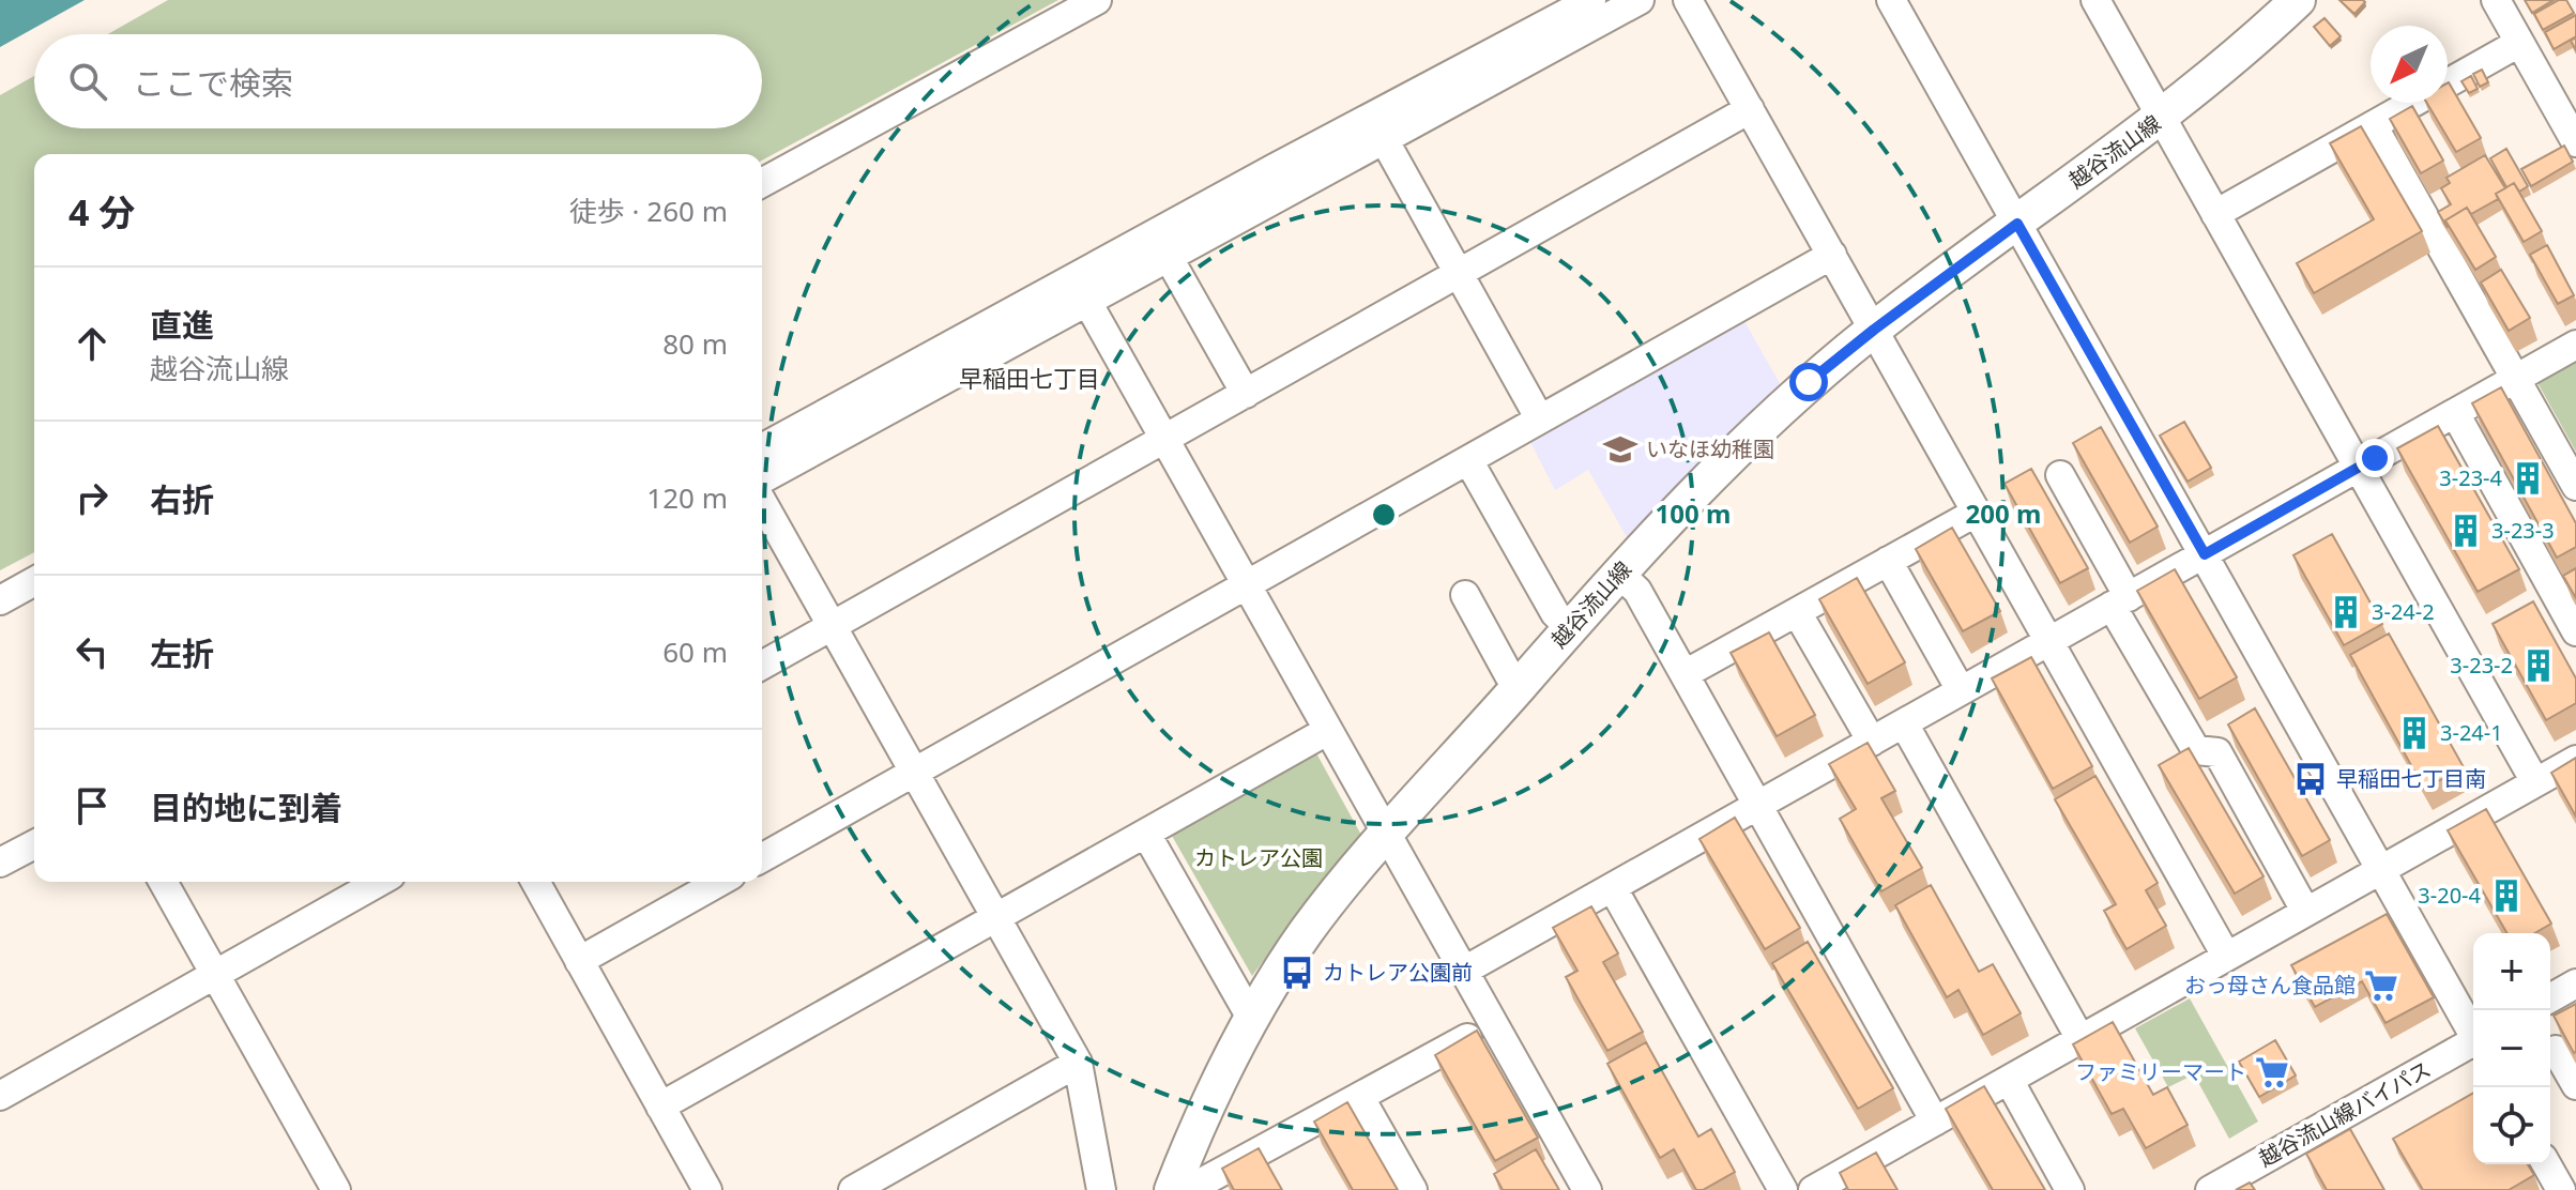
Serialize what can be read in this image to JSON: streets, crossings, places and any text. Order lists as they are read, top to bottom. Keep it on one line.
{"streets":{"main road":["越谷流山線"],"street":["越谷流山線バイパス"]},"districts":["早稲田七丁目"],"parks":["カトレア公園"],"places":{"school or university":["いなほ幼稚園"],"building":["3-23-4","3-23-3","3-24-2","3-23-2","3-24-1","3-20-4"],"bus stop":["早稲田七丁目南","カトレア公園前"],"supermarket":["おっ母さん食品館","ファミリーマート"]},"north":"bottom left","page":{"search":"ここで検索","heading":["4 分","徒歩 · 260 m"],"list":[["直進","越谷流山線","80 m"],["右折","120 m"],["左折","60 m"],"目的地に到着"],"map_buttons":["+","−"]},"rings":["100 m","200 m"]}
